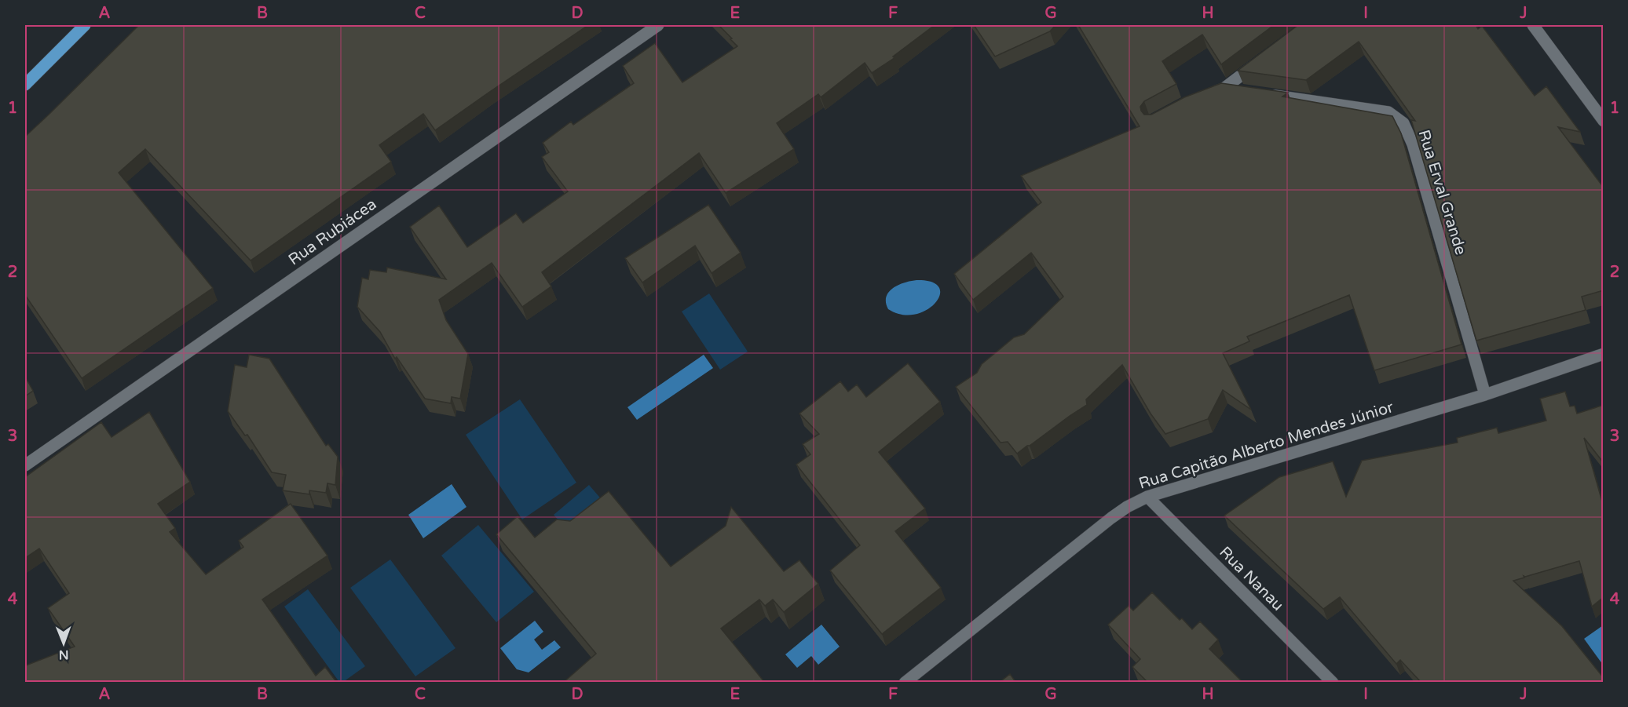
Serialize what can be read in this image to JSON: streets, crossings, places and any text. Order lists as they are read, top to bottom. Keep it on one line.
{"streets":{"street":["Rua Erval Grande","Rua Rubiácea","Rua Capitão Alberto Mendes Júnior","Rua Nanau"]},"crossings":[["Rua Erval Grande","Rua Capitão Alberto Mendes Júnior"],["Rua Capitão Alberto Mendes Júnior","Rua Nanau"]],"north":"bottom","grid":{"columns":["A","B","C","D","E","F","G","H","I","J"],"rows":["1","2","3","4"]}}
